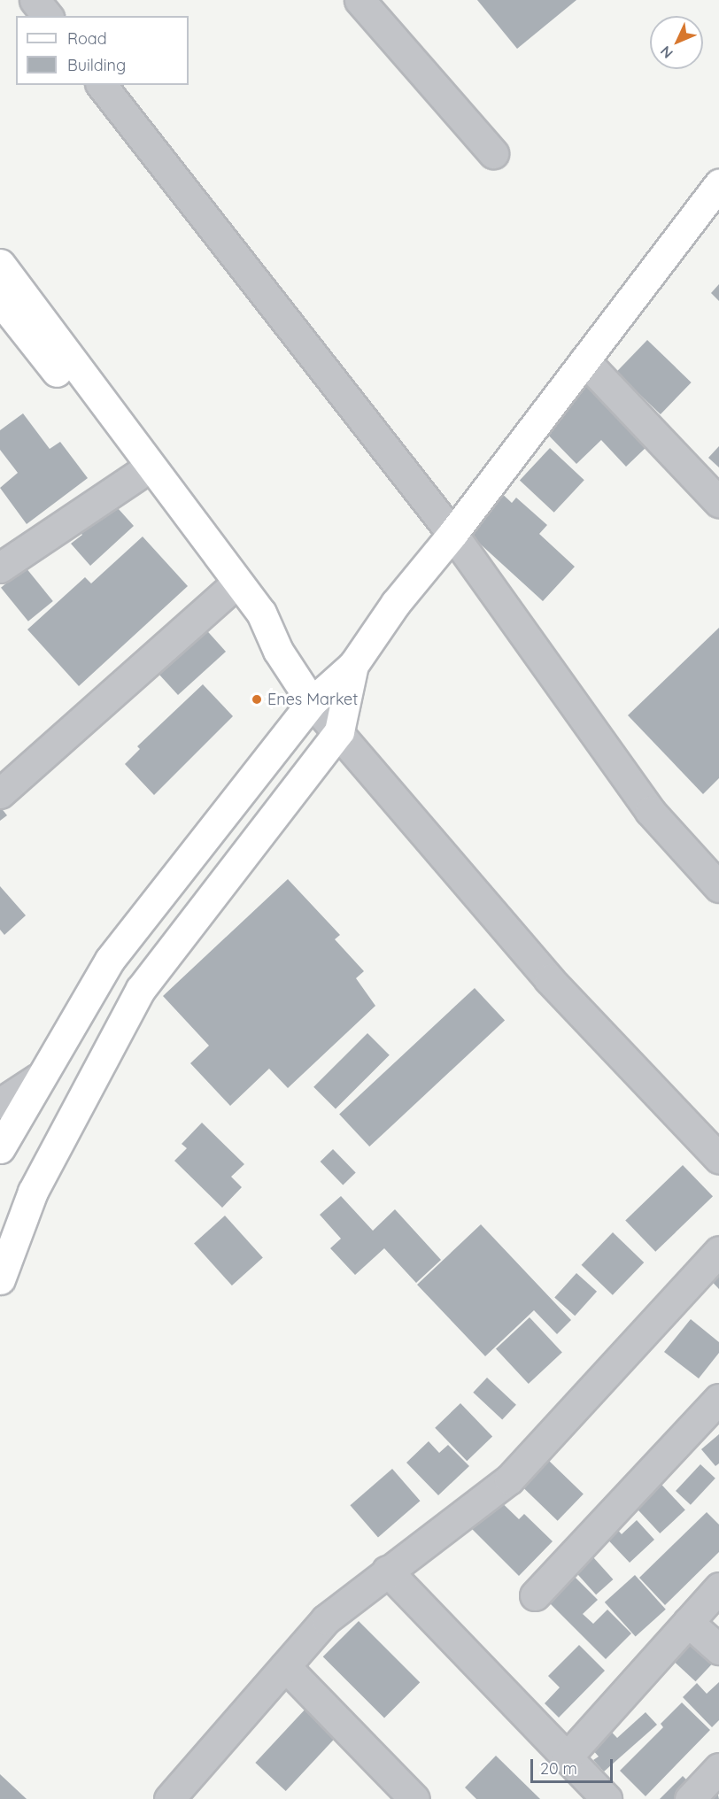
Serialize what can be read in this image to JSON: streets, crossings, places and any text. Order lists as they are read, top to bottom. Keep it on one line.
{"places":["Enes Market"],"legend":["Road","Building"],"scale_bar":"20 m","north":"bottom left"}
